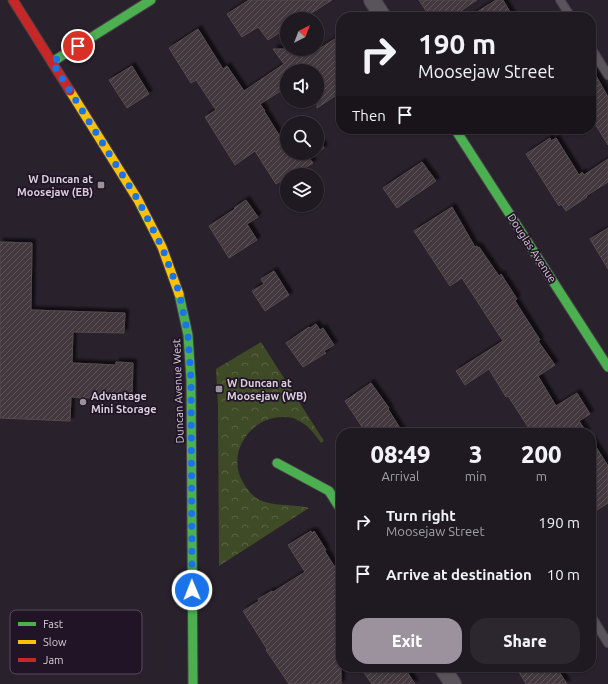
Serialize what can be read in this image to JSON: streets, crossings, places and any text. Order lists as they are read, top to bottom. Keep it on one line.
{"streets":{"street":["Douglas Avenue","Duncan Avenue West"]},"places":{"transit":["W Duncan at Moosejaw (EB)","W Duncan at Moosejaw (WB)"],"other":["Advantage Mini Storage"]},"legend":["Fast","Slow","Jam"],"north":"top right","page":{"turn":["190 m","Moosejaw Street"],"then":"Then","eta":["08:49","Arrival","3","min","200","m"],"list":[{"name":"Turn right","note":"Moosejaw Street","value":"190 m"},{"name":"Arrive at destination","value":"10 m"}],"buttons":["Exit","Share"]}}
